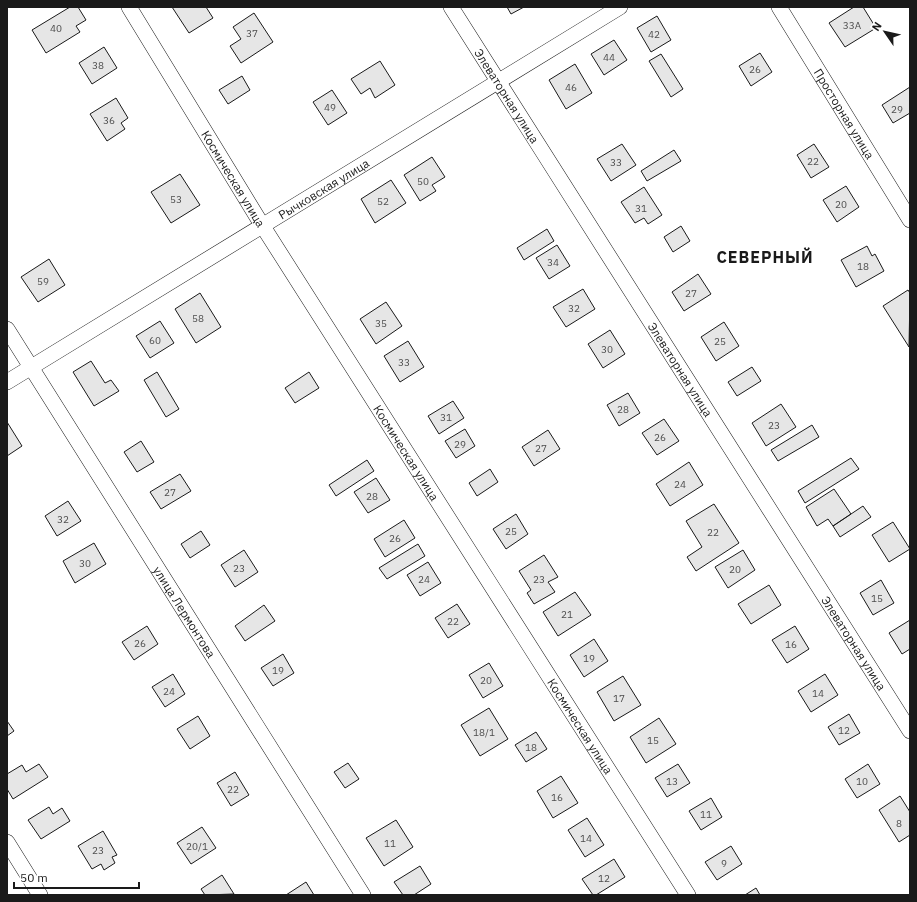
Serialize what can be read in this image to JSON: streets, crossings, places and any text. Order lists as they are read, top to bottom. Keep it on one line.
{"streets":{"street":["Элеваторная улица","Просторная улица","Космическая улица","Рычковская улица","улица Лермонтова"]},"crossings":[["Элеваторная улица","Рычковская улица"],["Космическая улица","Рычковская улица"],["Рычковская улица","улица Лермонтова"]],"districts":["СЕВЕРНЫЙ"],"house_numbers":["33А","40","37","42","44","38","26","46","49","29","36","22","33","50","53","52","20","31","34","18","59","27","32","58","35","60","25","30","33","28","31","23","26","29","27","24","27","28","32","25","22","26","30","23","20","24","23","15","21","22","26","16","19","19","20","24","14","17","12","18/1","15","18","13","10","22","16","11","8","14","11","20/1","23","9","12"],"scale_bar":"50 m","north":"top left"}
